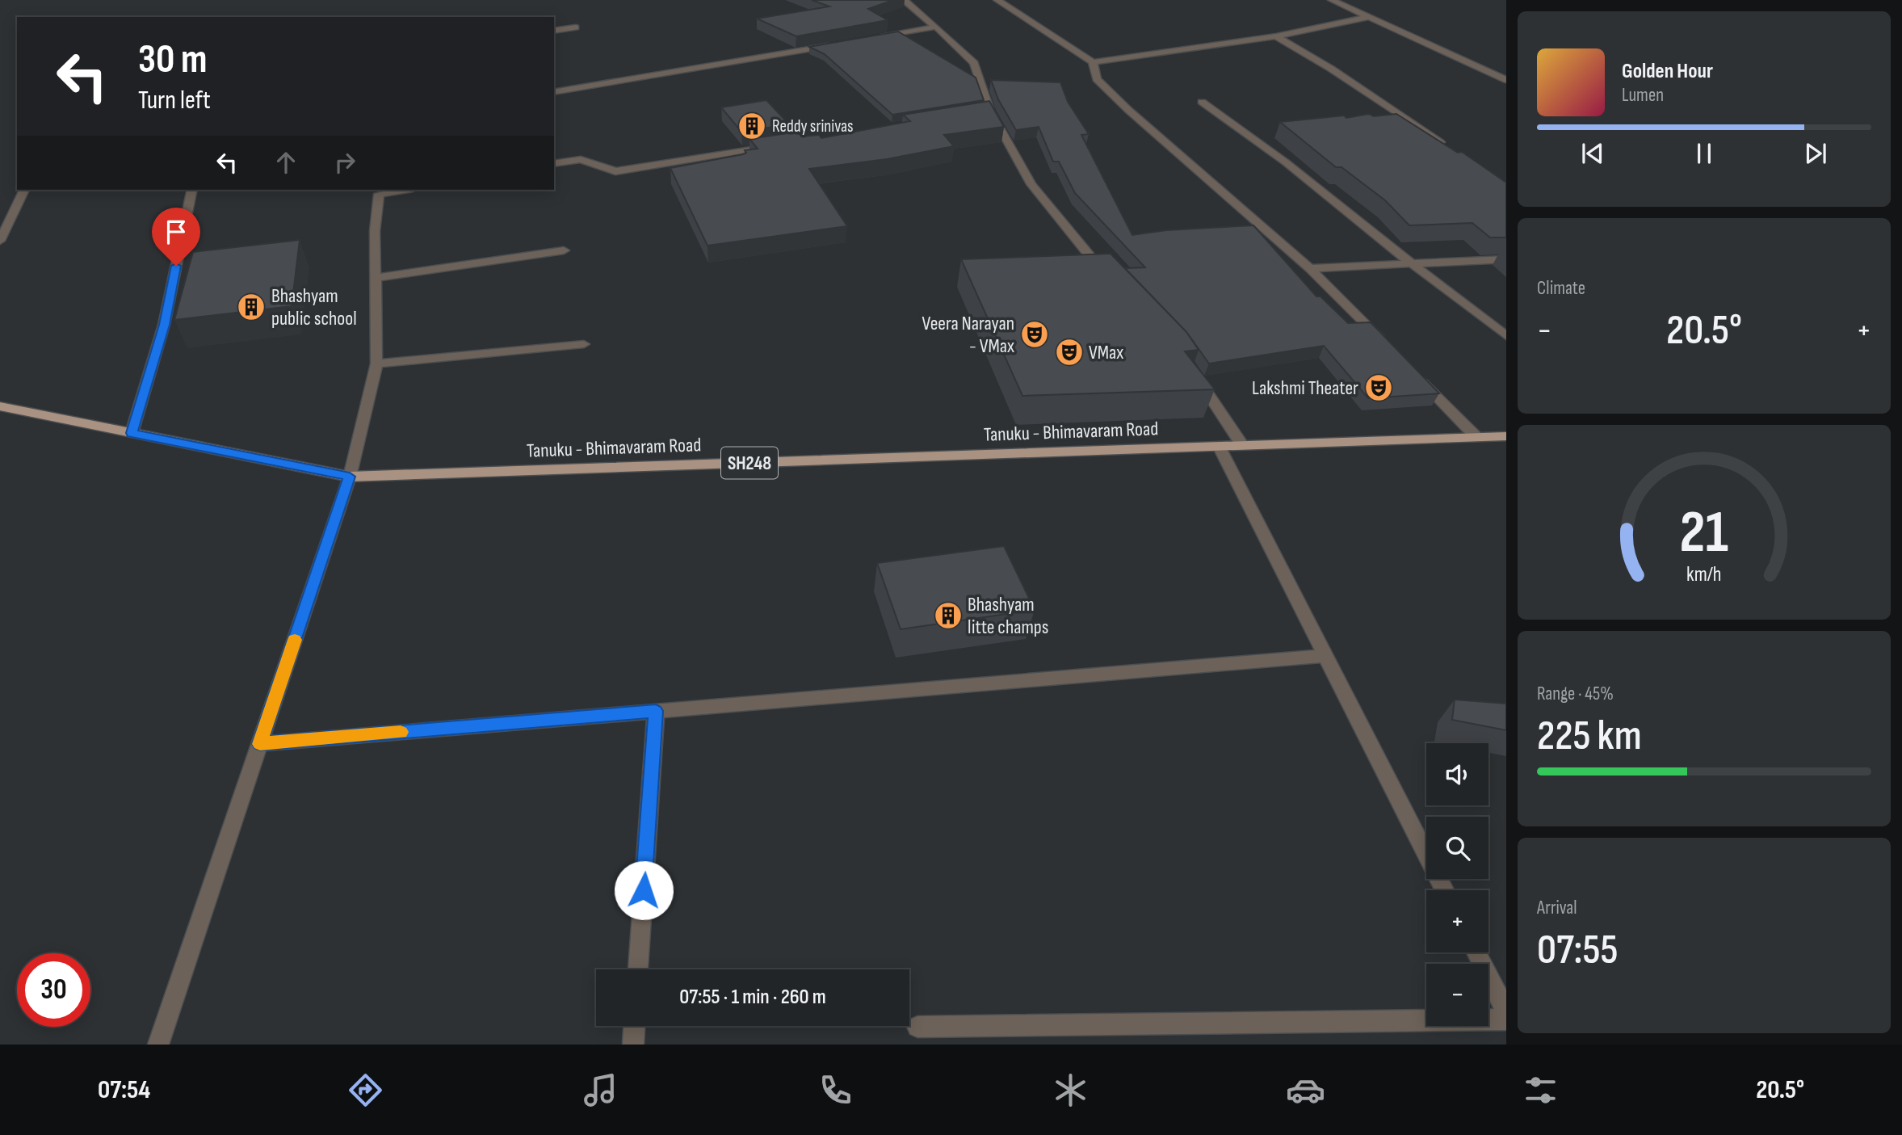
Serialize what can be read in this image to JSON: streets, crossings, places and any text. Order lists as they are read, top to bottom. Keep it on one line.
{"streets":{"main road":["Tanuku - Bhimavaram Road","SH248"]},"places":{"building":["Reddy srinivas","Bhashyam public school","Bhashyam litte champs"],"theatre":["Veera Narayan - VMax","VMax","Lakshmi Theater"]},"page":{"turn":["30 m","Turn left"],"song":["Golden Hour","Lumen"],"tile":["Climate",["Range · 45%","225 km"],["Arrival","07:55"]],"heat":["−","20.5°","+"],"map_buttons":["+","−"],"limit":"30","trip":"07:55 · 1 min · 260 m","tabs":["07:54","20.5°"],"gauge":["21","km/h"]}}
